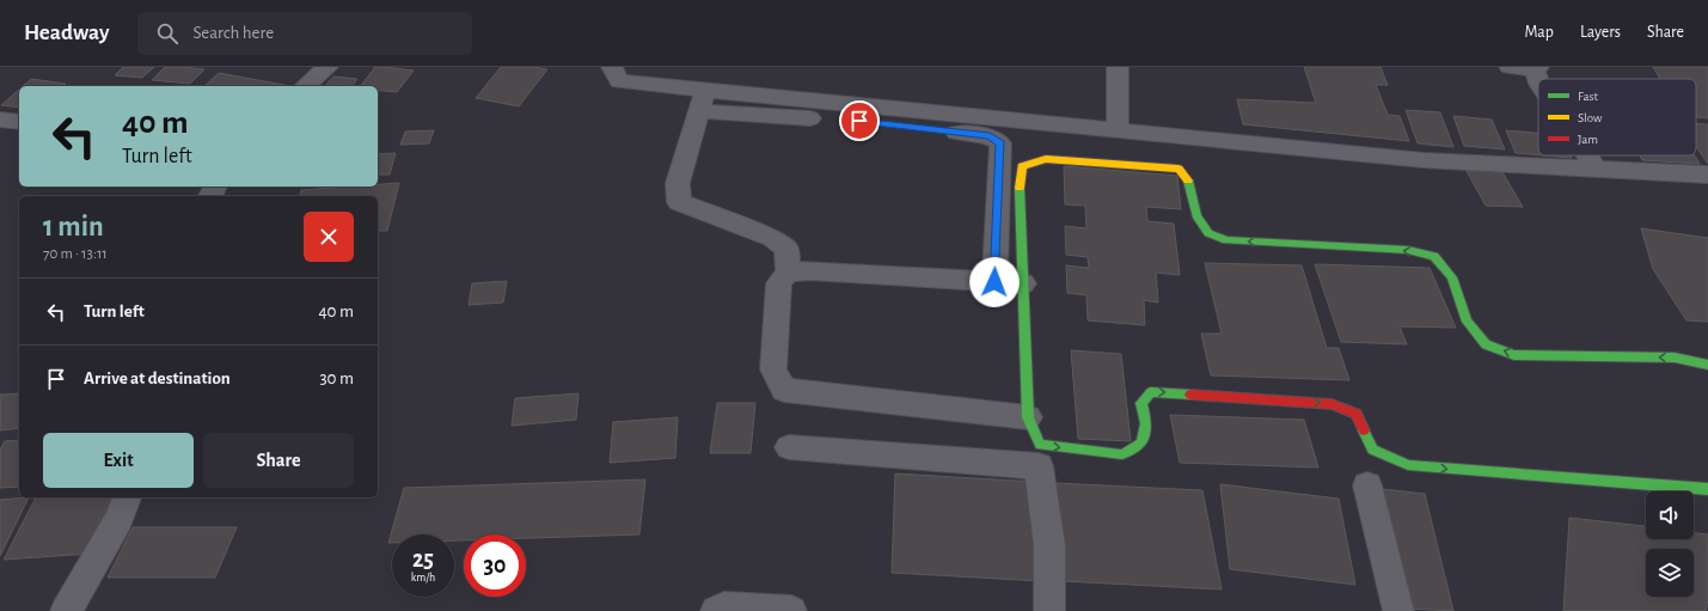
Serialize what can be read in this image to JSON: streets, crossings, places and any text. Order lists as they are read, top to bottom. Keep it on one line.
{"legend":["Fast","Slow","Jam"],"page":{"header":"Headway","search":"Search here","nav":["Map","Layers","Share"],"turn":["40 m","Turn left"],"heading":["1 min","70 m · 13:11"],"list":[{"name":"Turn left","value":"40 m"},{"name":"Arrive at destination","value":"30 m"}],"buttons":["Exit","Share"],"speed":"25 km/h","limit":"30"}}
